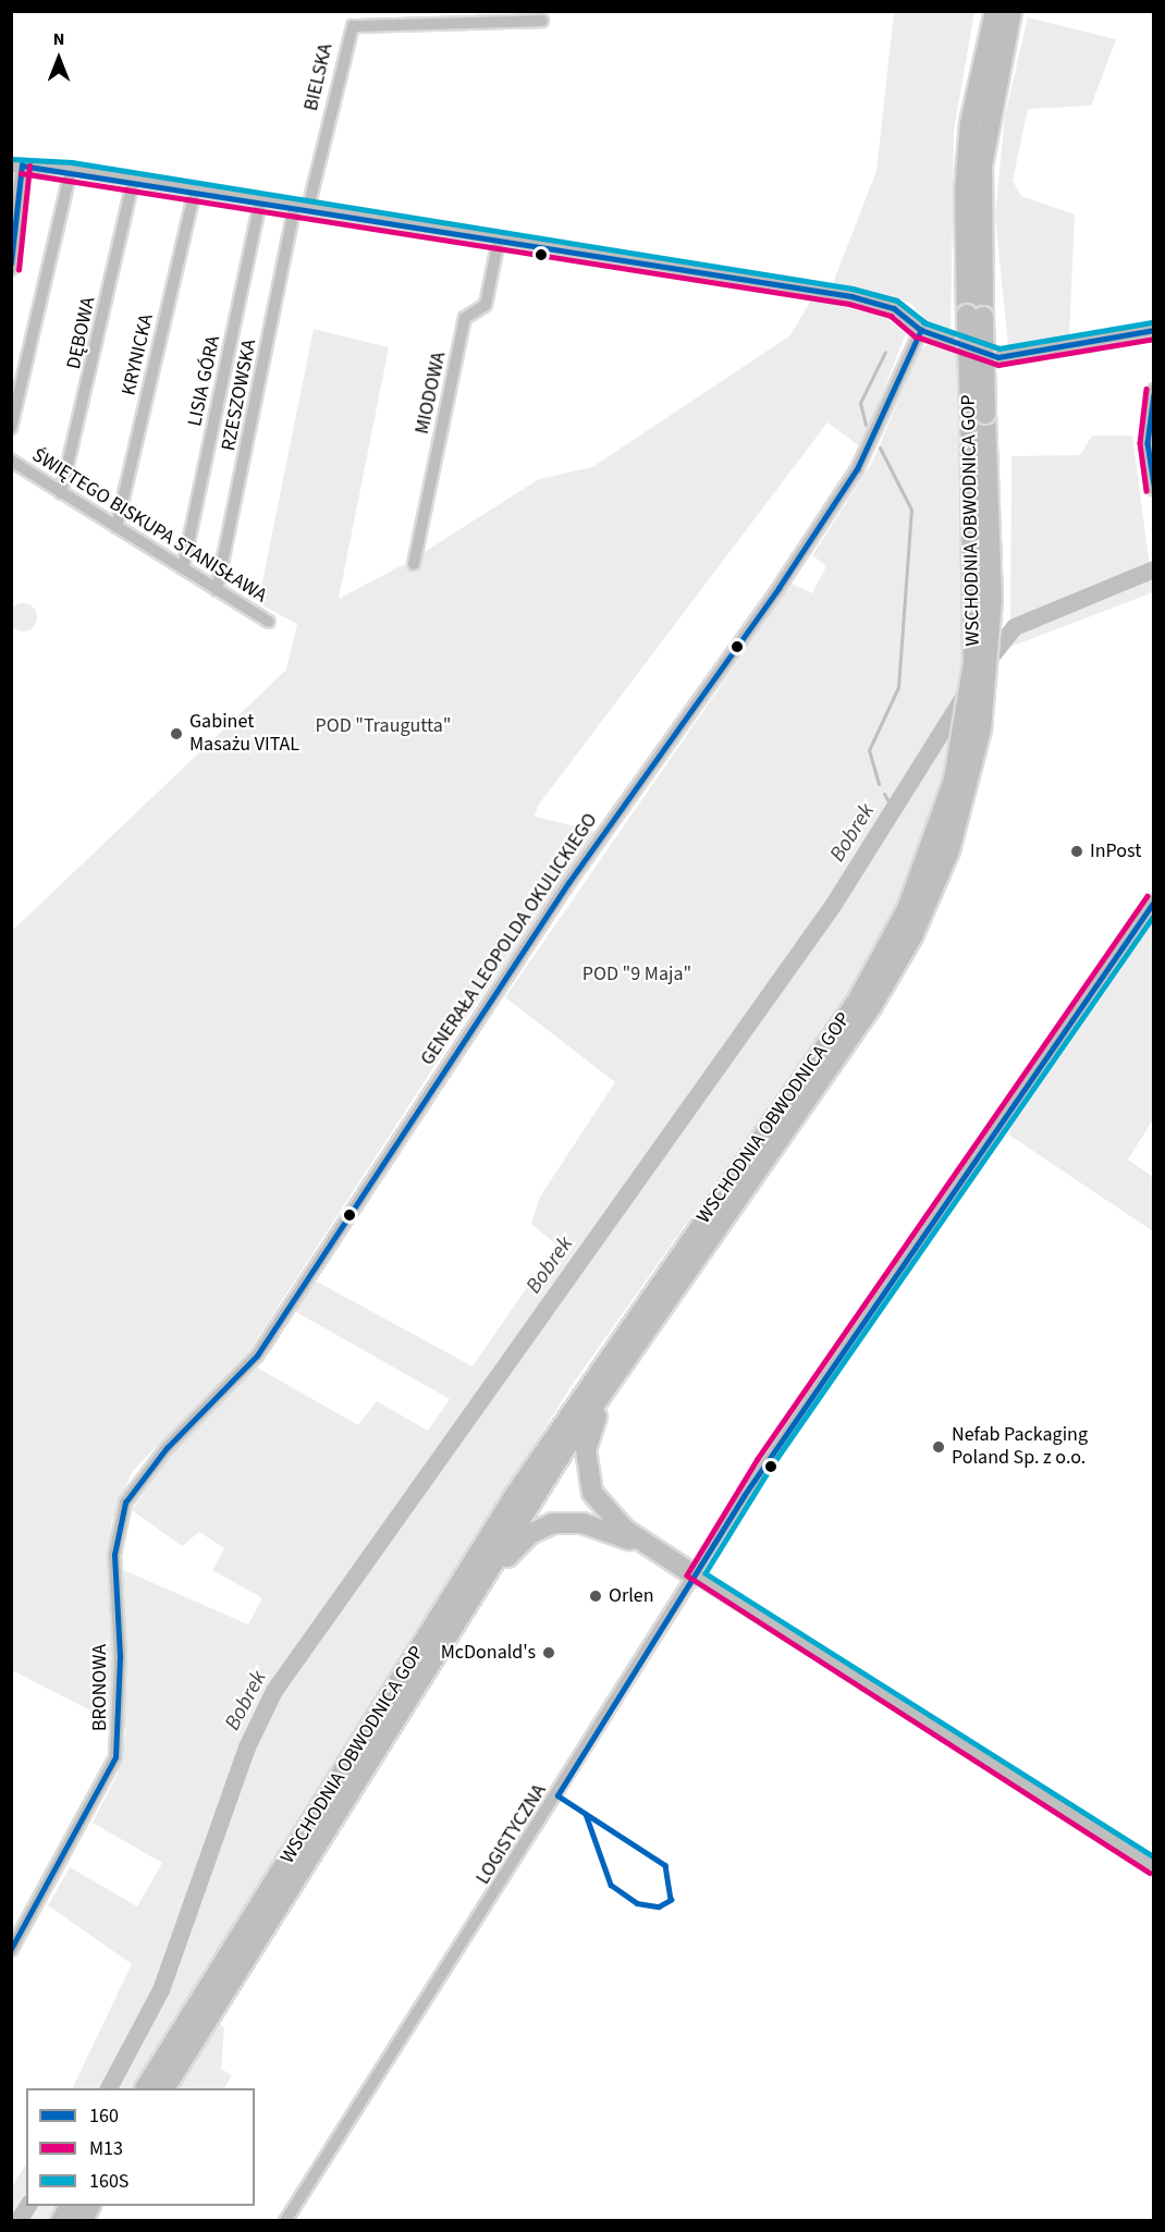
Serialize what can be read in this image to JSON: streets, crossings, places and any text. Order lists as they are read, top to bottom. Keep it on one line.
{"streets":{"highway":["WSCHODNIA OBWODNICA GOP"],"street":["BIELSKA","DĘBOWA","KRYNICKA","LISIA GÓRA","MIODOWA","RZESZOWSKA","ŚWIĘTEGO BISKUPA STANISŁAWA","GENERAŁA LEOPOLDA OKULICKIEGO","BRONOWA","LOGISTYCZNA"]},"crossings":[["DĘBOWA","ŚWIĘTEGO BISKUPA STANISŁAWA"],["KRYNICKA","ŚWIĘTEGO BISKUPA STANISŁAWA"],["LISIA GÓRA","ŚWIĘTEGO BISKUPA STANISŁAWA"],["RZESZOWSKA","ŚWIĘTEGO BISKUPA STANISŁAWA"],["GENERAŁA LEOPOLDA OKULICKIEGO","BRONOWA"]],"water":["Bobrek"],"parks":["POD \"Traugutta\"","POD \"9 Maja\""],"places":["Gabinet Masażu VITAL","InPost","Nefab Packaging Poland Sp. z o.o.","Orlen","McDonald's"],"lines":["transit line 160S","transit line 160","transit line M13"],"legend":["160","M13","160S"],"north":"top"}
